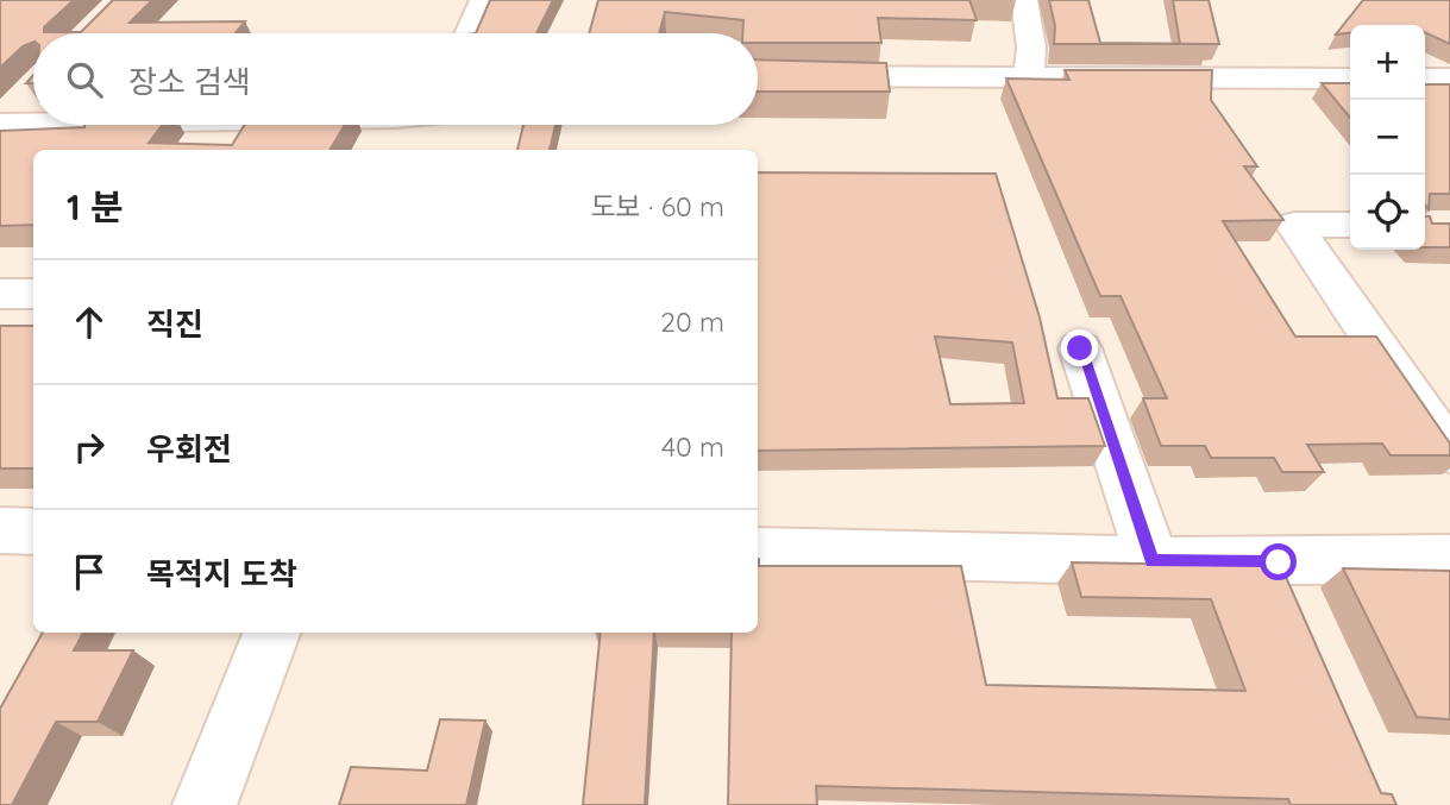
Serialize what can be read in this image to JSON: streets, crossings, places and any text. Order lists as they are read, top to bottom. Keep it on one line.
{"page":{"map_buttons":["+","−"],"search":"장소 검색","heading":["1 분","도보 · 60 m"],"list":[["직진","20 m"],["우회전","40 m"],"목적지 도착"]}}
